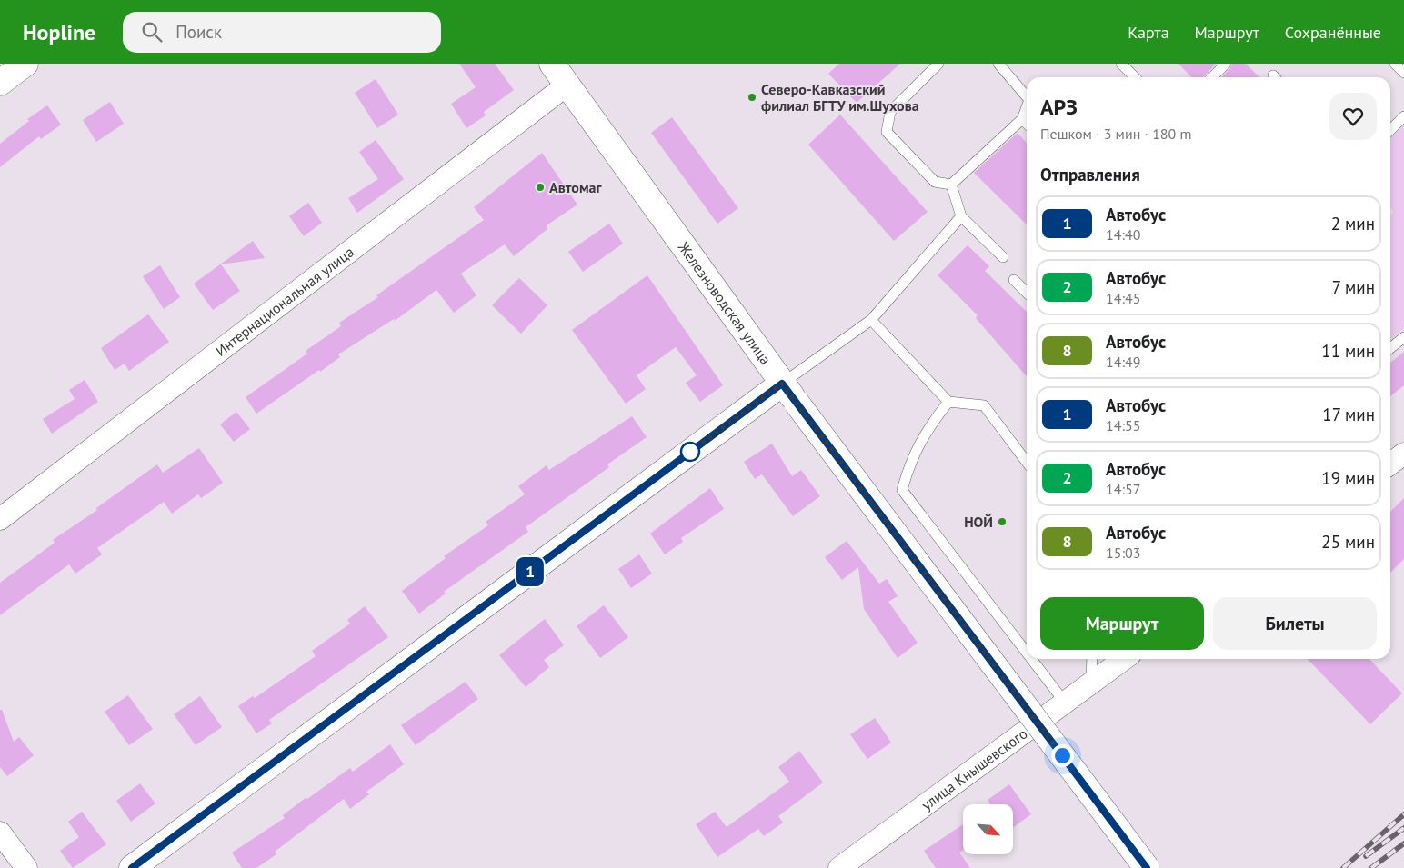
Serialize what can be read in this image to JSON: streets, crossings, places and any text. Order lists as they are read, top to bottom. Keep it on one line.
{"streets":{"main road":["Железноводская улица"],"street":["Интернациональная улица","улица Кнышевского"]},"crossings":[["Интернациональная улица","Железноводская улица"]],"places":["Северо-Кавказский филиал БГТУ им.Шухова","Автомаг","НОЙ"],"lines":["bus line 1"],"north":"bottom right","page":{"header":"Hopline","search":"Поиск","nav":["Карта","Маршрут","Сохранённые"],"on_map":"1","heading":[["АРЗ","Пешком · 3 мин · 180 m"],"Отправления"],"list":[{"mark":"1","name":"Автобус","note":"14:40","value":"2 мин"},{"mark":"2","name":"Автобус","note":"14:45","value":"7 мин"},{"mark":"8","name":"Автобус","note":"14:49","value":"11 мин"},{"mark":"1","name":"Автобус","note":"14:55","value":"17 мин"},{"mark":"2","name":"Автобус","note":"14:57","value":"19 мин"},{"mark":"8","name":"Автобус","note":"15:03","value":"25 мин"}],"buttons":["Маршрут","Билеты"]}}
